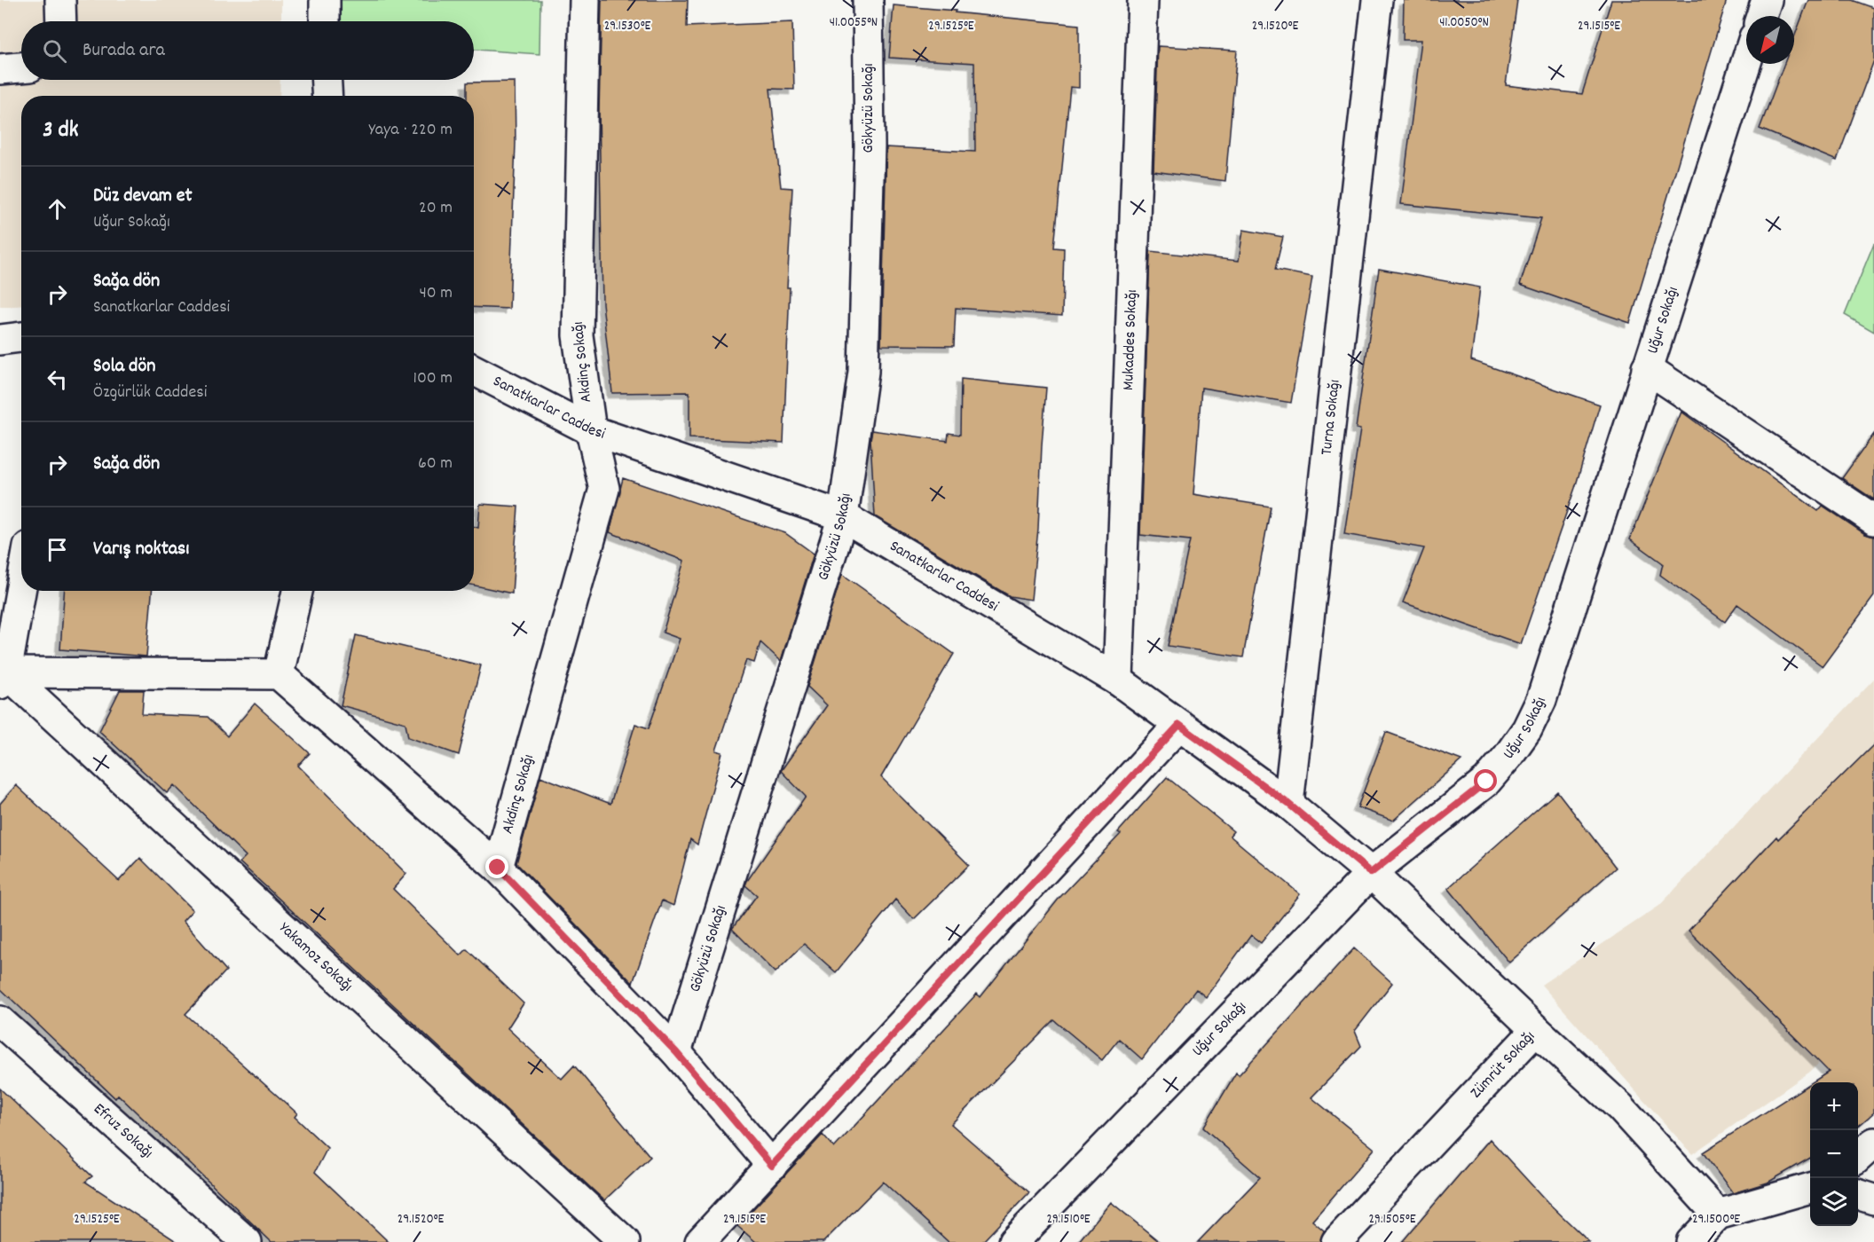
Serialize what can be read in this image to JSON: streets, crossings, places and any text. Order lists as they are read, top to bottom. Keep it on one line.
{"streets":{"street":["Gökyüzü Sokağı","Uğur Sokağı","Mukaddes Sokağı","Akdinç Sokağı","Sanatkarlar Caddesi","Turna Sokağı","Yakamoz Sokağı","Zümrüt Sokağı","Efruz Sokağı"]},"crossings":[["Gökyüzü Sokağı","Sanatkarlar Caddesi"],["Uğur Sokağı","Sanatkarlar Caddesi"],["Mukaddes Sokağı","Sanatkarlar Caddesi"],["Akdinç Sokağı","Sanatkarlar Caddesi"],["Sanatkarlar Caddesi","Turna Sokağı"],["Sanatkarlar Caddesi","Zümrüt Sokağı"]],"north":"bottom left","page":{"search":"Burada ara","heading":["3 dk","Yaya · 220 m"],"list":[["Düz devam et","Uğur Sokağı","20 m"],["Sağa dön","Sanatkarlar Caddesi","40 m"],["Sola dön","Özgürlük Caddesi","100 m"],["Sağa dön","60 m"],"Varış noktası"],"map_buttons":["+","−"]},"coordinates":["41.0055°N","41.0050°N","29.1530°E","29.1525°E","29.1520°E","29.1515°E","29.1510°E","29.1505°E","29.1500°E"]}
